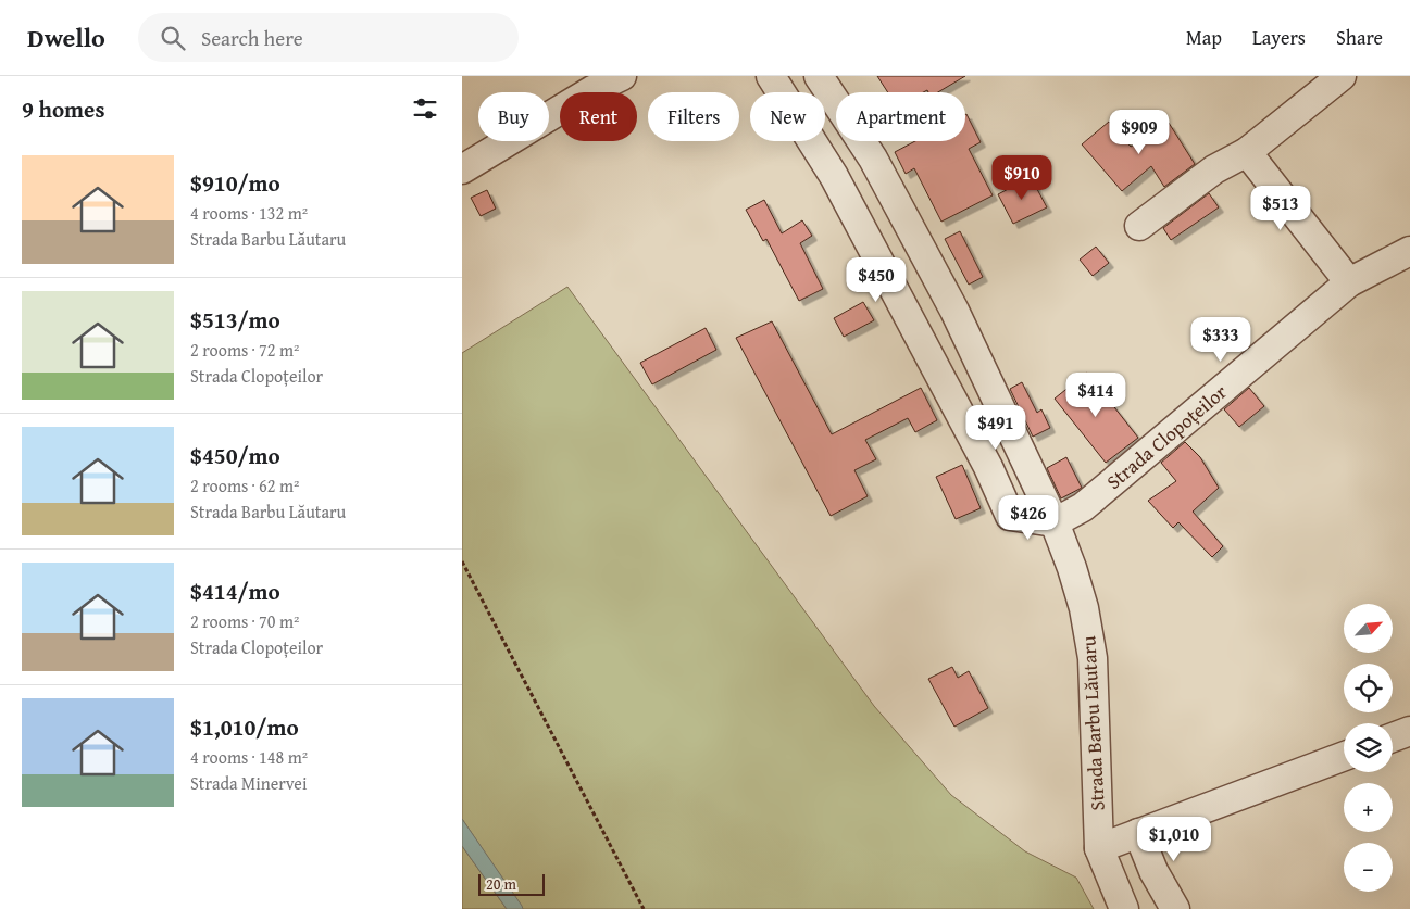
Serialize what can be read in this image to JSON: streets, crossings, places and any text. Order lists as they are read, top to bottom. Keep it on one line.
{"streets":{"street":["Strada Clopoțeilor","Strada Barbu Lăutaru"]},"crossings":[["Strada Clopoțeilor","Strada Barbu Lăutaru"]],"scale_bar":"20 m","north":"top right","page":{"header":"Dwello","search":"Search here","nav":["Map","Layers","Share"],"heading":"9 homes","chip":["Buy","Rent","Filters","New","Apartment"],"price":["$909","$910","$513","$450","$333","$414","$491","$426","$1,010"],"list":[{"name":"$910/mo","note":"4 rooms · 132 m² · Strada Barbu Lăutaru"},{"name":"$513/mo","note":"2 rooms · 72 m² · Strada Clopoțeilor"},{"name":"$450/mo","note":"2 rooms · 62 m² · Strada Barbu Lăutaru"},{"name":"$414/mo","note":"2 rooms · 70 m² · Strada Clopoțeilor"},{"name":"$1,010/mo","note":"4 rooms · 148 m² · Strada Minervei"}],"map_buttons":["+","−"],"scale":"20 m"}}
